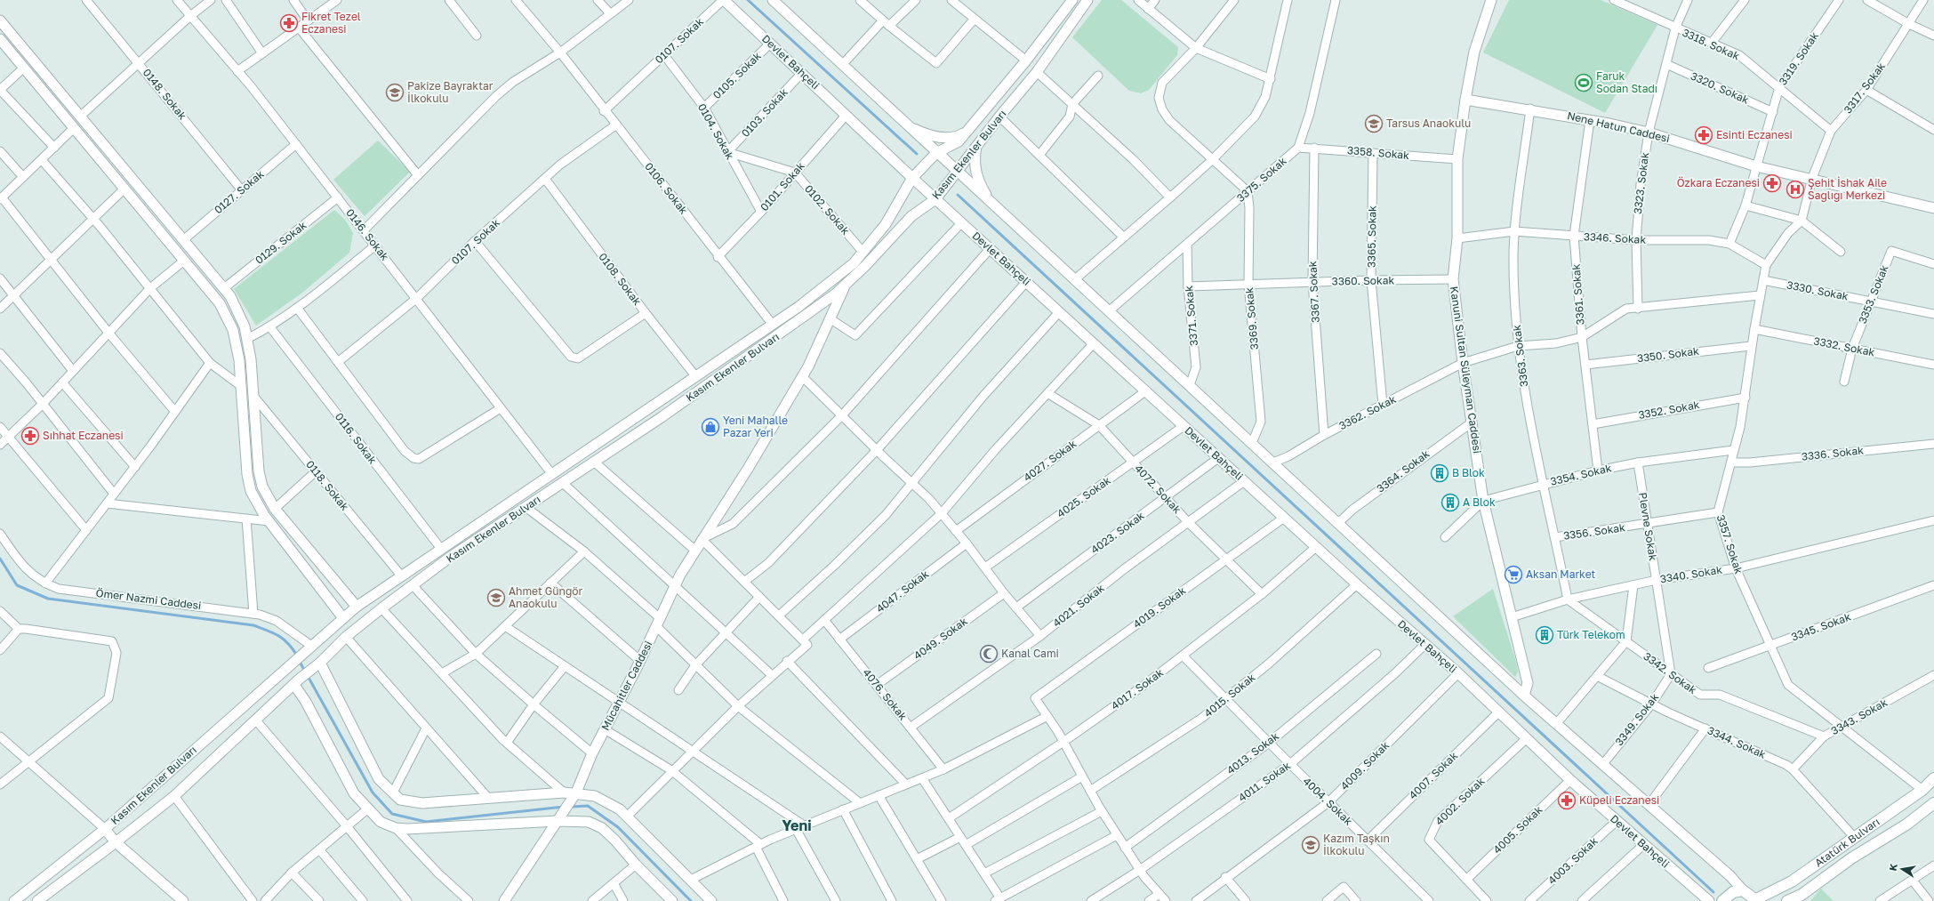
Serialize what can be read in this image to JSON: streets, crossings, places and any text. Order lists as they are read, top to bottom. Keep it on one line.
{"streets":{"main road":["Atatürk Bulvarı"],"street":["0107. Sokak","3318. Sokak","3319. Sokak","Devlet Bahçeli","0105. Sokak","3320. Sokak","3317. Sokak","0148. Sokak","0103. Sokak","Nene Hatun Caddesi","0104. Sokak","3358. Sokak","Kasım Ekenler Bulvarı","3375. Sokak","3323. Sokak","0101. Sokak","0106. Sokak","0127. Sokak","0102. Sokak","0146. Sokak","3365. Sokak","3346. Sokak","0129. Sokak","0108. Sokak","3360. Sokak","3330. Sokak","3367. Sokak","3361. Sokak","3353. Sokak","3371. Sokak","3369. Sokak","3332. Sokak","3350. Sokak","3363. Sokak","Kanuni Sultan Süleyman Caddesi","3352. Sokak","3362. Sokak","0116. Sokak","3336. Sokak","4027. Sokak","3364. Sokak","3354. Sokak","0118. Sokak","4072. Sokak","4025. Sokak","Plevne Sokak","3356. Sokak","4023. Sokak","3357. Sokak","3340. Sokak","4047. Sokak","Ömer Nazmi Caddesi","4021. Sokak","4019. Sokak","3345. Sokak","4049. Sokak","3342. Sokak","Mücahitler Caddesi","4017. Sokak","4076. Sokak","4015. Sokak","3343. Sokak","3349. Sokak","3344. Sokak","4013. Sokak","4009. Sokak","4007. Sokak","4011. Sokak","4004. Sokak","4002. Sokak","4005. Sokak","4003. Sokak"]},"crossings":[["0107. Sokak","Devlet Bahçeli"],["0107. Sokak","0104. Sokak"],["0107. Sokak","0106. Sokak"],["0107. Sokak","0146. Sokak"],["0107. Sokak","0108. Sokak"],["3318. Sokak","3319. Sokak"],["3318. Sokak","3317. Sokak"],["3318. Sokak","3323. Sokak"],["3319. Sokak","3320. Sokak"],["3319. Sokak","Nene Hatun Caddesi"],["3319. Sokak","3346. Sokak"],["Devlet Bahçeli","0105. Sokak"],["Devlet Bahçeli","0103. Sokak"],["Devlet Bahçeli","Kasım Ekenler Bulvarı"],["Devlet Bahçeli","0101. Sokak"],["Devlet Bahçeli","4027. Sokak"],["Devlet Bahçeli","4025. Sokak"],["Devlet Bahçeli","4023. Sokak"],["Devlet Bahçeli","4021. Sokak"],["Devlet Bahçeli","4019. Sokak"],["Devlet Bahçeli","4017. Sokak"],["Devlet Bahçeli","4015. Sokak"],["Devlet Bahçeli","4009. Sokak"],["Devlet Bahçeli","4007. Sokak"],["Devlet Bahçeli","4011. Sokak"],["Devlet Bahçeli","4002. Sokak"],["Devlet Bahçeli","4005. Sokak"],["Devlet Bahçeli","4003. Sokak"],["0105. Sokak","0104. Sokak"],["3320. Sokak","3323. Sokak"],["3317. Sokak","Nene Hatun Caddesi"],["0148. Sokak","0127. Sokak"],["0103. Sokak","0104. Sokak"],["Nene Hatun Caddesi","3323. Sokak"],["Nene Hatun Caddesi","3361. Sokak"],["Nene Hatun Caddesi","3363. Sokak"],["Nene Hatun Caddesi","Kanuni Sultan Süleyman Caddesi"],["0104. Sokak","0101. Sokak"],["3358. Sokak","3375. Sokak"],["3358. Sokak","3365. Sokak"],["3358. Sokak","3367. Sokak"],["3358. Sokak","Kanuni Sultan Süleyman Caddesi"],["Kasım Ekenler Bulvarı","0106. Sokak"],["Kasım Ekenler Bulvarı","0102. Sokak"],["Kasım Ekenler Bulvarı","0146. Sokak"],["Kasım Ekenler Bulvarı","0108. Sokak"],["Kasım Ekenler Bulvarı","0116. Sokak"],["Kasım Ekenler Bulvarı","0118. Sokak"],["Kasım Ekenler Bulvarı","Ömer Nazmi Caddesi"],["Kasım Ekenler Bulvarı","Mücahitler Caddesi"],["3375. Sokak","3371. Sokak"],["3375. Sokak","3369. Sokak"],["3323. Sokak","3346. Sokak"],["3323. Sokak","3362. Sokak"],["0101. Sokak","0106. Sokak"],["0101. Sokak","0102. Sokak"],["0127. Sokak","0146. Sokak"],["0146. Sokak","0129. Sokak"],["3365. Sokak","3360. Sokak"],["3365. Sokak","3362. Sokak"],["3346. Sokak","3361. Sokak"],["3346. Sokak","3363. Sokak"],["3346. Sokak","Kanuni Sultan Süleyman Caddesi"],["3346. Sokak","3357. Sokak"],["3360. Sokak","3367. Sokak"],["3360. Sokak","3371. Sokak"],["3360. Sokak","3369. Sokak"],["3360. Sokak","Kanuni Sultan Süleyman Caddesi"],["3330. Sokak","3353. Sokak"],["3330. Sokak","3357. Sokak"],["3367. Sokak","3362. Sokak"],["3361. Sokak","3350. Sokak"],["3361. Sokak","3352. Sokak"],["3361. Sokak","3362. Sokak"],["3361. Sokak","3354. Sokak"],["3353. Sokak","3332. Sokak"],["3332. Sokak","3357. Sokak"],["3350. Sokak","3357. Sokak"],["3363. Sokak","3362. Sokak"],["3363. Sokak","3354. Sokak"],["3363. Sokak","3356. Sokak"],["3363. Sokak","3340. Sokak"],["3363. Sokak","3342. Sokak"],["Kanuni Sultan Süleyman Caddesi","3362. Sokak"],["Kanuni Sultan Süleyman Caddesi","3364. Sokak"],["Kanuni Sultan Süleyman Caddesi","3354. Sokak"],["Kanuni Sultan Süleyman Caddesi","3340. Sokak"],["3352. Sokak","3357. Sokak"],["3362. Sokak","3357. Sokak"],["3336. Sokak","3357. Sokak"],["4027. Sokak","4072. Sokak"],["3354. Sokak","Plevne Sokak"],["3354. Sokak","3357. Sokak"],["4072. Sokak","4025. Sokak"],["4072. Sokak","4023. Sokak"],["4072. Sokak","4021. Sokak"],["4072. Sokak","4019. Sokak"],["4072. Sokak","4017. Sokak"],["Plevne Sokak","3356. Sokak"],["Plevne Sokak","3340. Sokak"],["Plevne Sokak","3342. Sokak"],["Plevne Sokak","3349. Sokak"],["3356. Sokak","3357. Sokak"],["3357. Sokak","3340. Sokak"],["3357. Sokak","3345. Sokak"],["3357. Sokak","3343. Sokak"],["3357. Sokak","Atatürk Bulvarı"],["3340. Sokak","3342. Sokak"],["4047. Sokak","4076. Sokak"],["4021. Sokak","4076. Sokak"],["4049. Sokak","4076. Sokak"],["3342. Sokak","3343. Sokak"],["3342. Sokak","3349. Sokak"],["4017. Sokak","4004. Sokak"],["4015. Sokak","4004. Sokak"],["3343. Sokak","3344. Sokak"],["3349. Sokak","3344. Sokak"],["3344. Sokak","Atatürk Bulvarı"],["4013. Sokak","4004. Sokak"],["4009. Sokak","4004. Sokak"],["4007. Sokak","4004. Sokak"],["4011. Sokak","4004. Sokak"],["4002. Sokak","4005. Sokak"]],"districts":["Yeni"],"places":{"pharmacy":["Fikret Tezel Eczanesi","Esinti Eczanesi","Özkara Eczanesi","Sıhhat Eczanesi","Küpeli Eczanesi"],"sports":["Faruk Sodan Stadı"],"school or university":["Pakize Bayraktar İlkokulu","Tarsus Anaokulu","Ahmet Güngör Anaokulu","Kazım Taşkın İlkokulu"],"hospital":["Şehit İshak Aile Sağlığı Merkezi"],"shop":["Yeni Mahalle Pazar Yeri"],"building":["B Blok","A Blok","Türk Telekom"],"supermarket":["Aksan Market"],"mosque":["Kanal Cami"]},"north":"left"}
